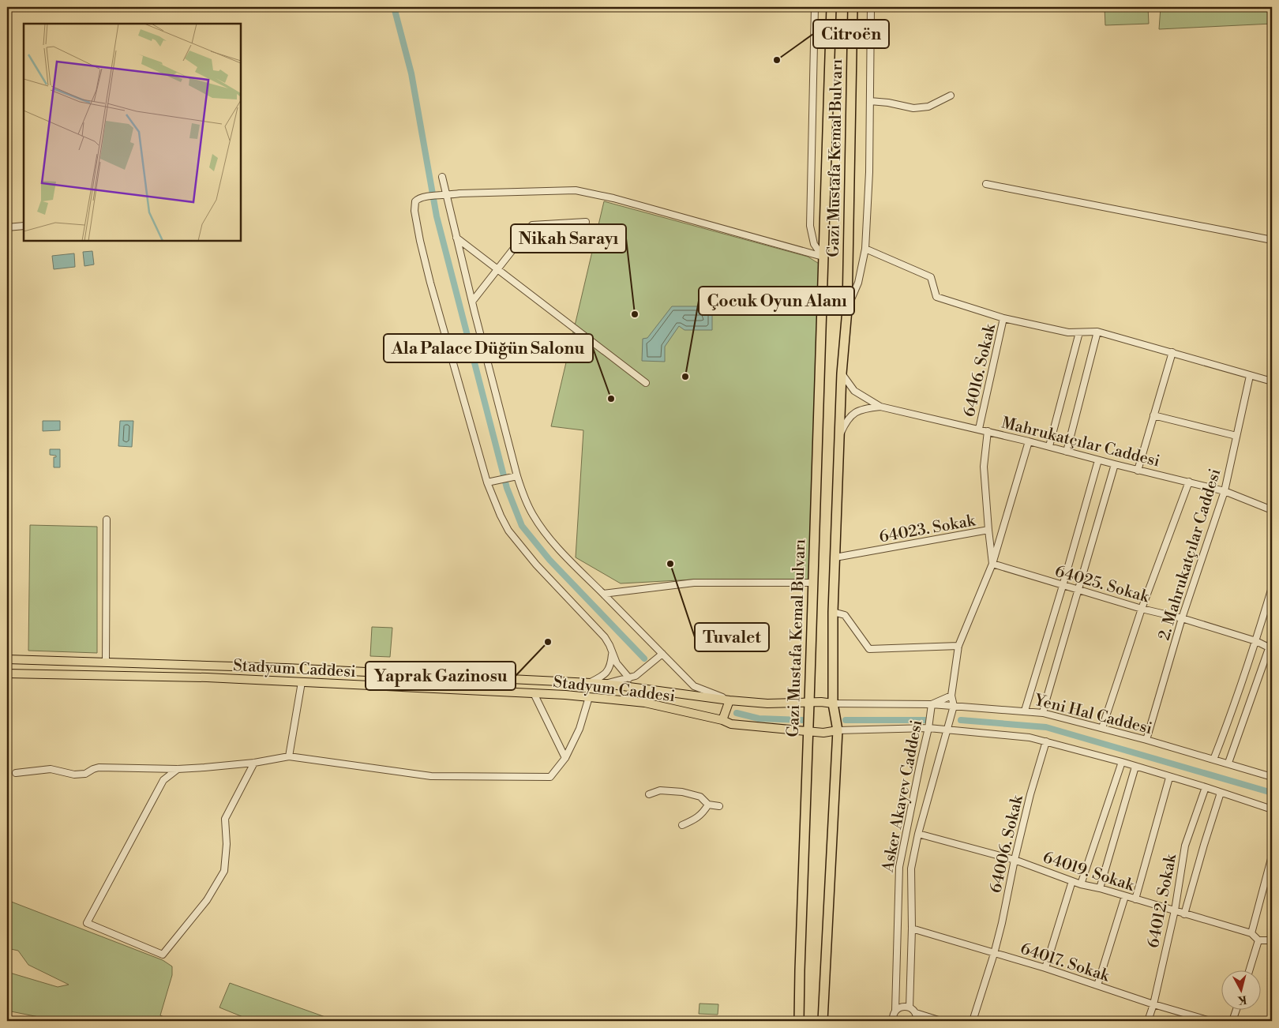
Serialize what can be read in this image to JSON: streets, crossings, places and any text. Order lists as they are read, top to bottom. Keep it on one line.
{"streets":{"highway":["Gazi Mustafa Kemal Bulvarı"],"main road":["Stadyum Caddesi"],"street":["64016. Sokak","Mahrukatçılar Caddesi","64023. Sokak","2. Mahrukatçılar Caddesi","64025. Sokak","Yeni Hal Caddesi","Asker Akayev Caddesi","64006. Sokak","64019. Sokak","64012. Sokak","64017. Sokak"]},"crossings":[["Gazi Mustafa Kemal Bulvarı","Mahrukatçılar Caddesi"],["Gazi Mustafa Kemal Bulvarı","64023. Sokak"],["Gazi Mustafa Kemal Bulvarı","Stadyum Caddesi"],["Gazi Mustafa Kemal Bulvarı","Yeni Hal Caddesi"],["64016. Sokak","Mahrukatçılar Caddesi"],["64016. Sokak","64023. Sokak"],["Mahrukatçılar Caddesi","2. Mahrukatçılar Caddesi"],["64023. Sokak","64025. Sokak"],["2. Mahrukatçılar Caddesi","64025. Sokak"],["2. Mahrukatçılar Caddesi","Yeni Hal Caddesi"],["Stadyum Caddesi","Yeni Hal Caddesi"],["Yeni Hal Caddesi","Asker Akayev Caddesi"],["Asker Akayev Caddesi","64019. Sokak"],["Asker Akayev Caddesi","64017. Sokak"],["64006. Sokak","64019. Sokak"],["64006. Sokak","64017. Sokak"],["64019. Sokak","64012. Sokak"],["64012. Sokak","64017. Sokak"]],"places":["Citroën","Nikah Sarayı","Çocuk Oyun Alanı","Ala Palace Düğün Salonu","Tuvalet","Yaprak Gazinosu"],"north":"bottom"}
